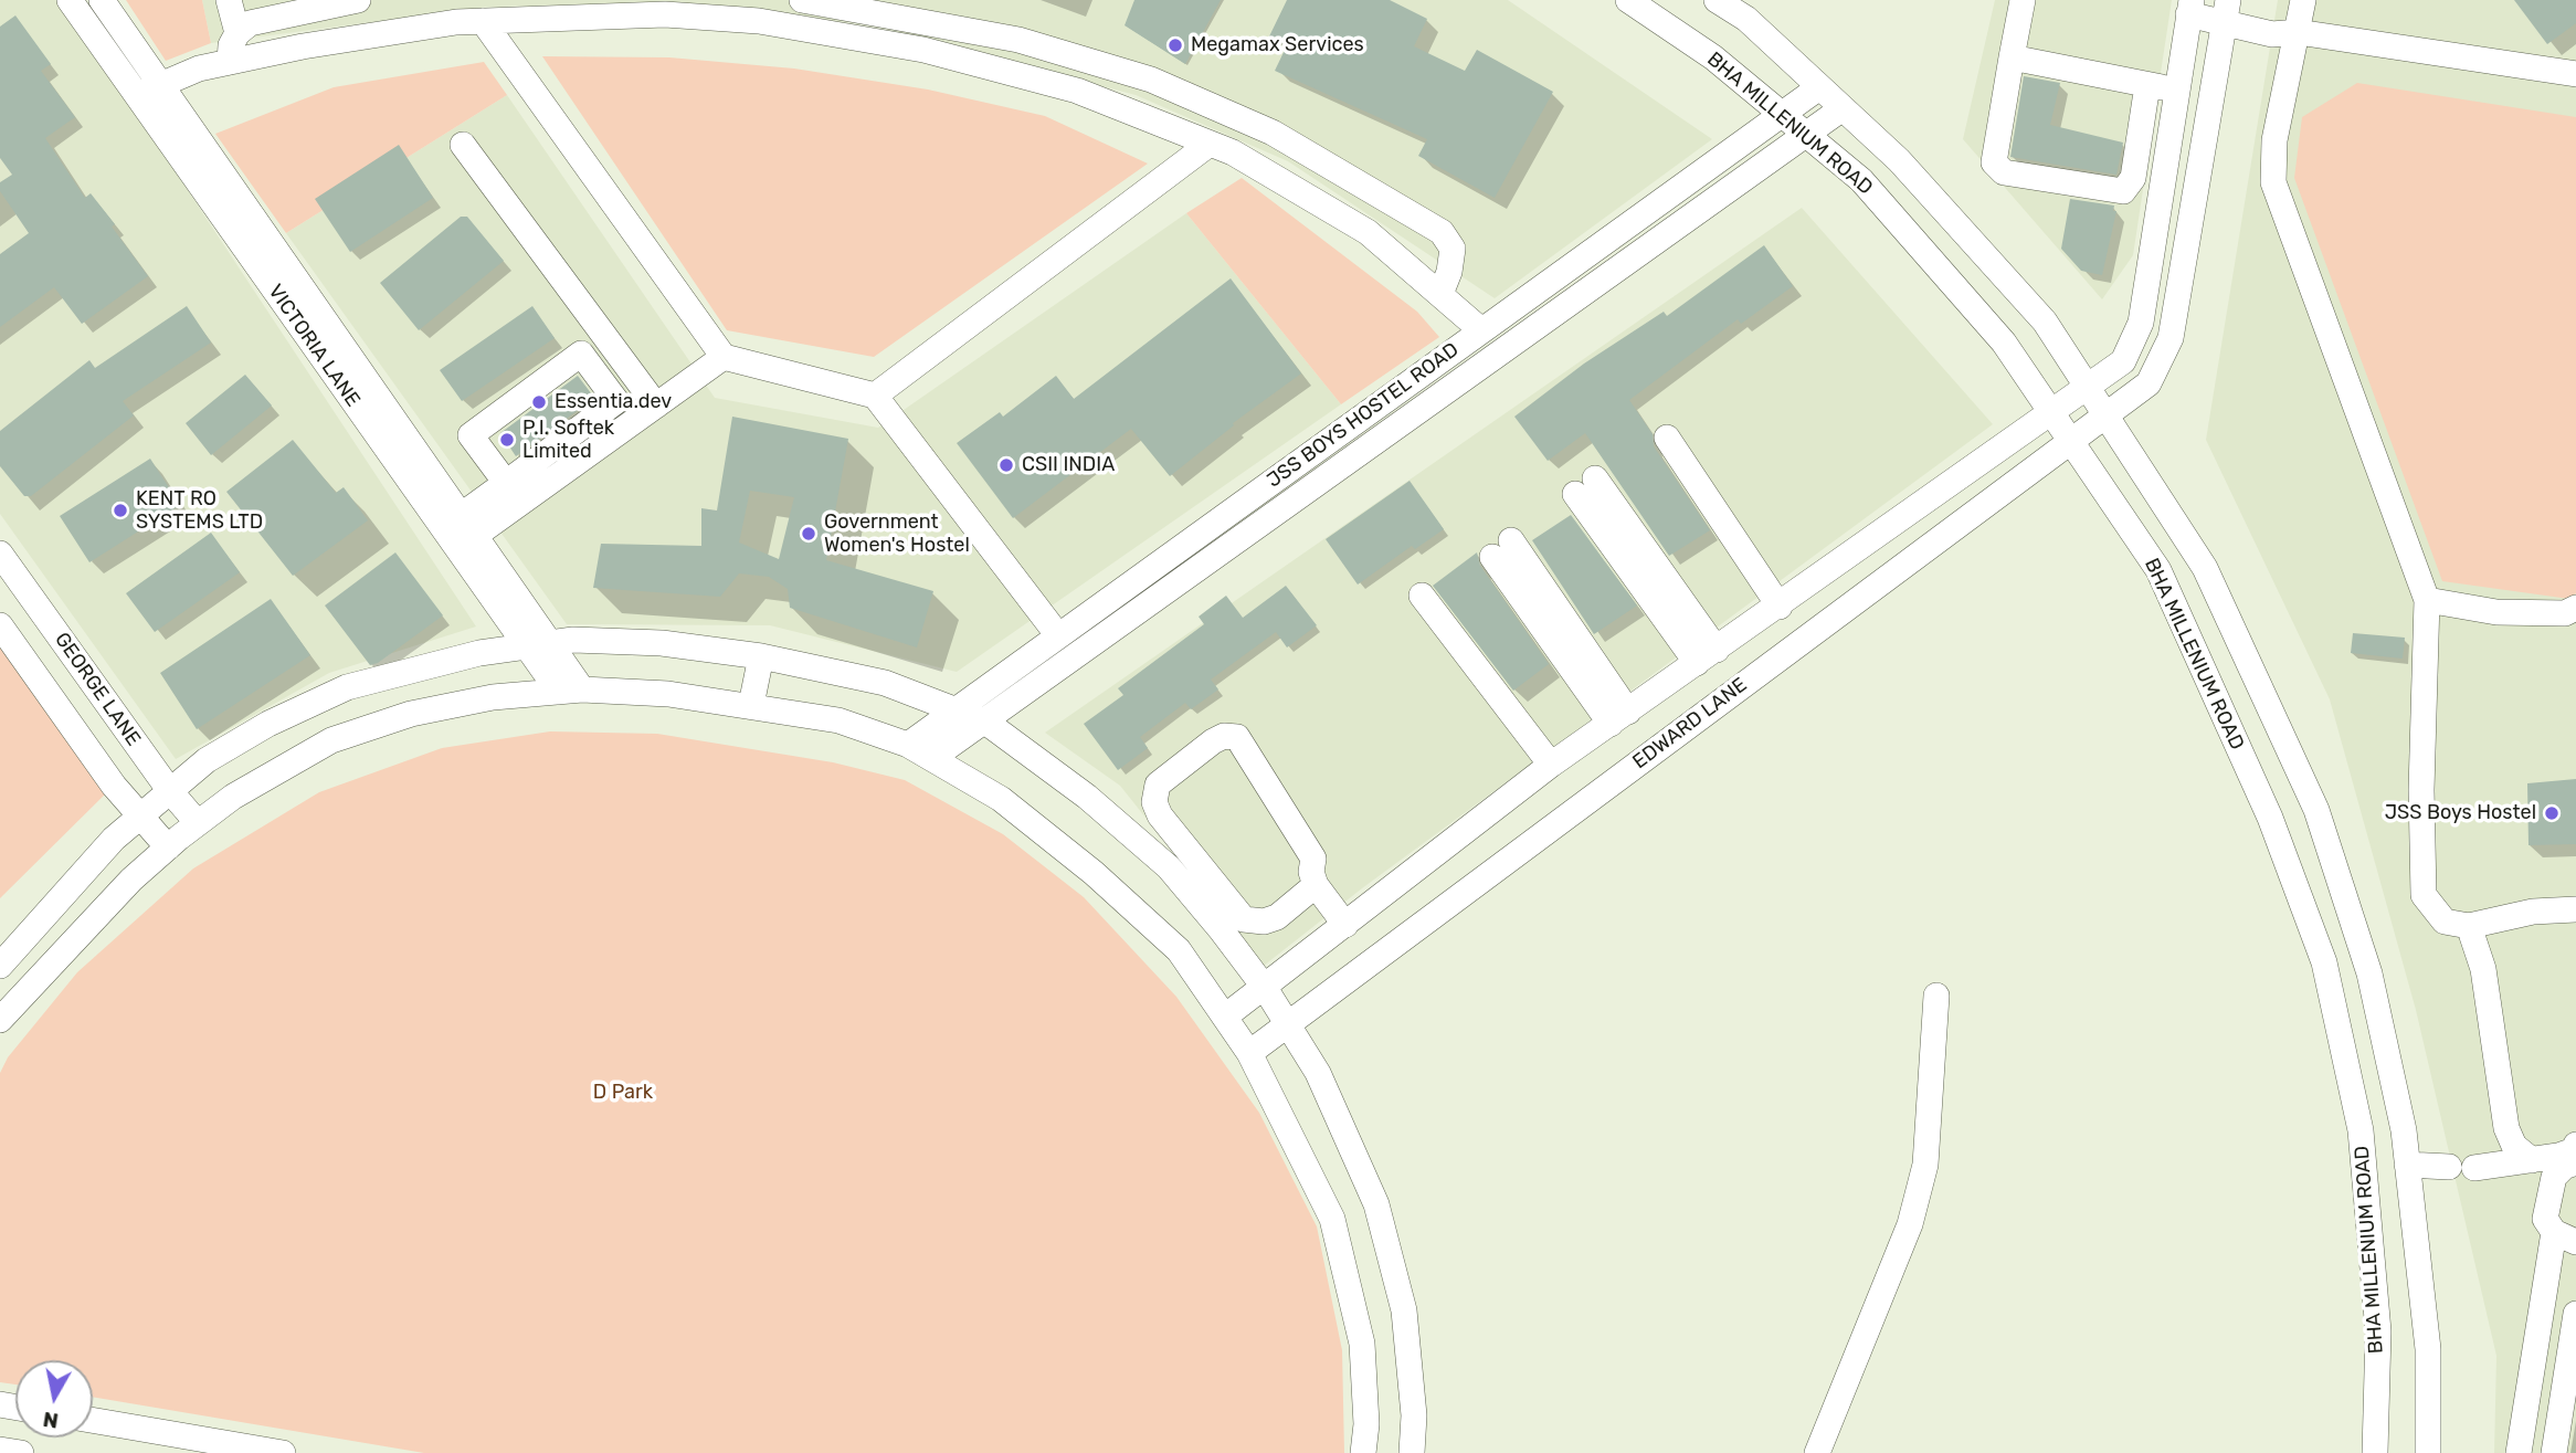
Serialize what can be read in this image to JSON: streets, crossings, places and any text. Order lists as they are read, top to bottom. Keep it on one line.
{"streets":{"street":["BHA MILLENIUM ROAD","VICTORIA LANE","JSS BOYS HOSTEL ROAD","GEORGE LANE","EDWARD LANE"]},"crossings":[["BHA MILLENIUM ROAD","JSS BOYS HOSTEL ROAD"],["BHA MILLENIUM ROAD","EDWARD LANE"]],"parks":["D Park"],"places":["Megamax Services","Essentia.dev","P.I. Softek Limited","CSII INDIA","KENT RO SYSTEMS LTD","Government Women's Hostel","JSS Boys Hostel"],"north":"bottom"}
